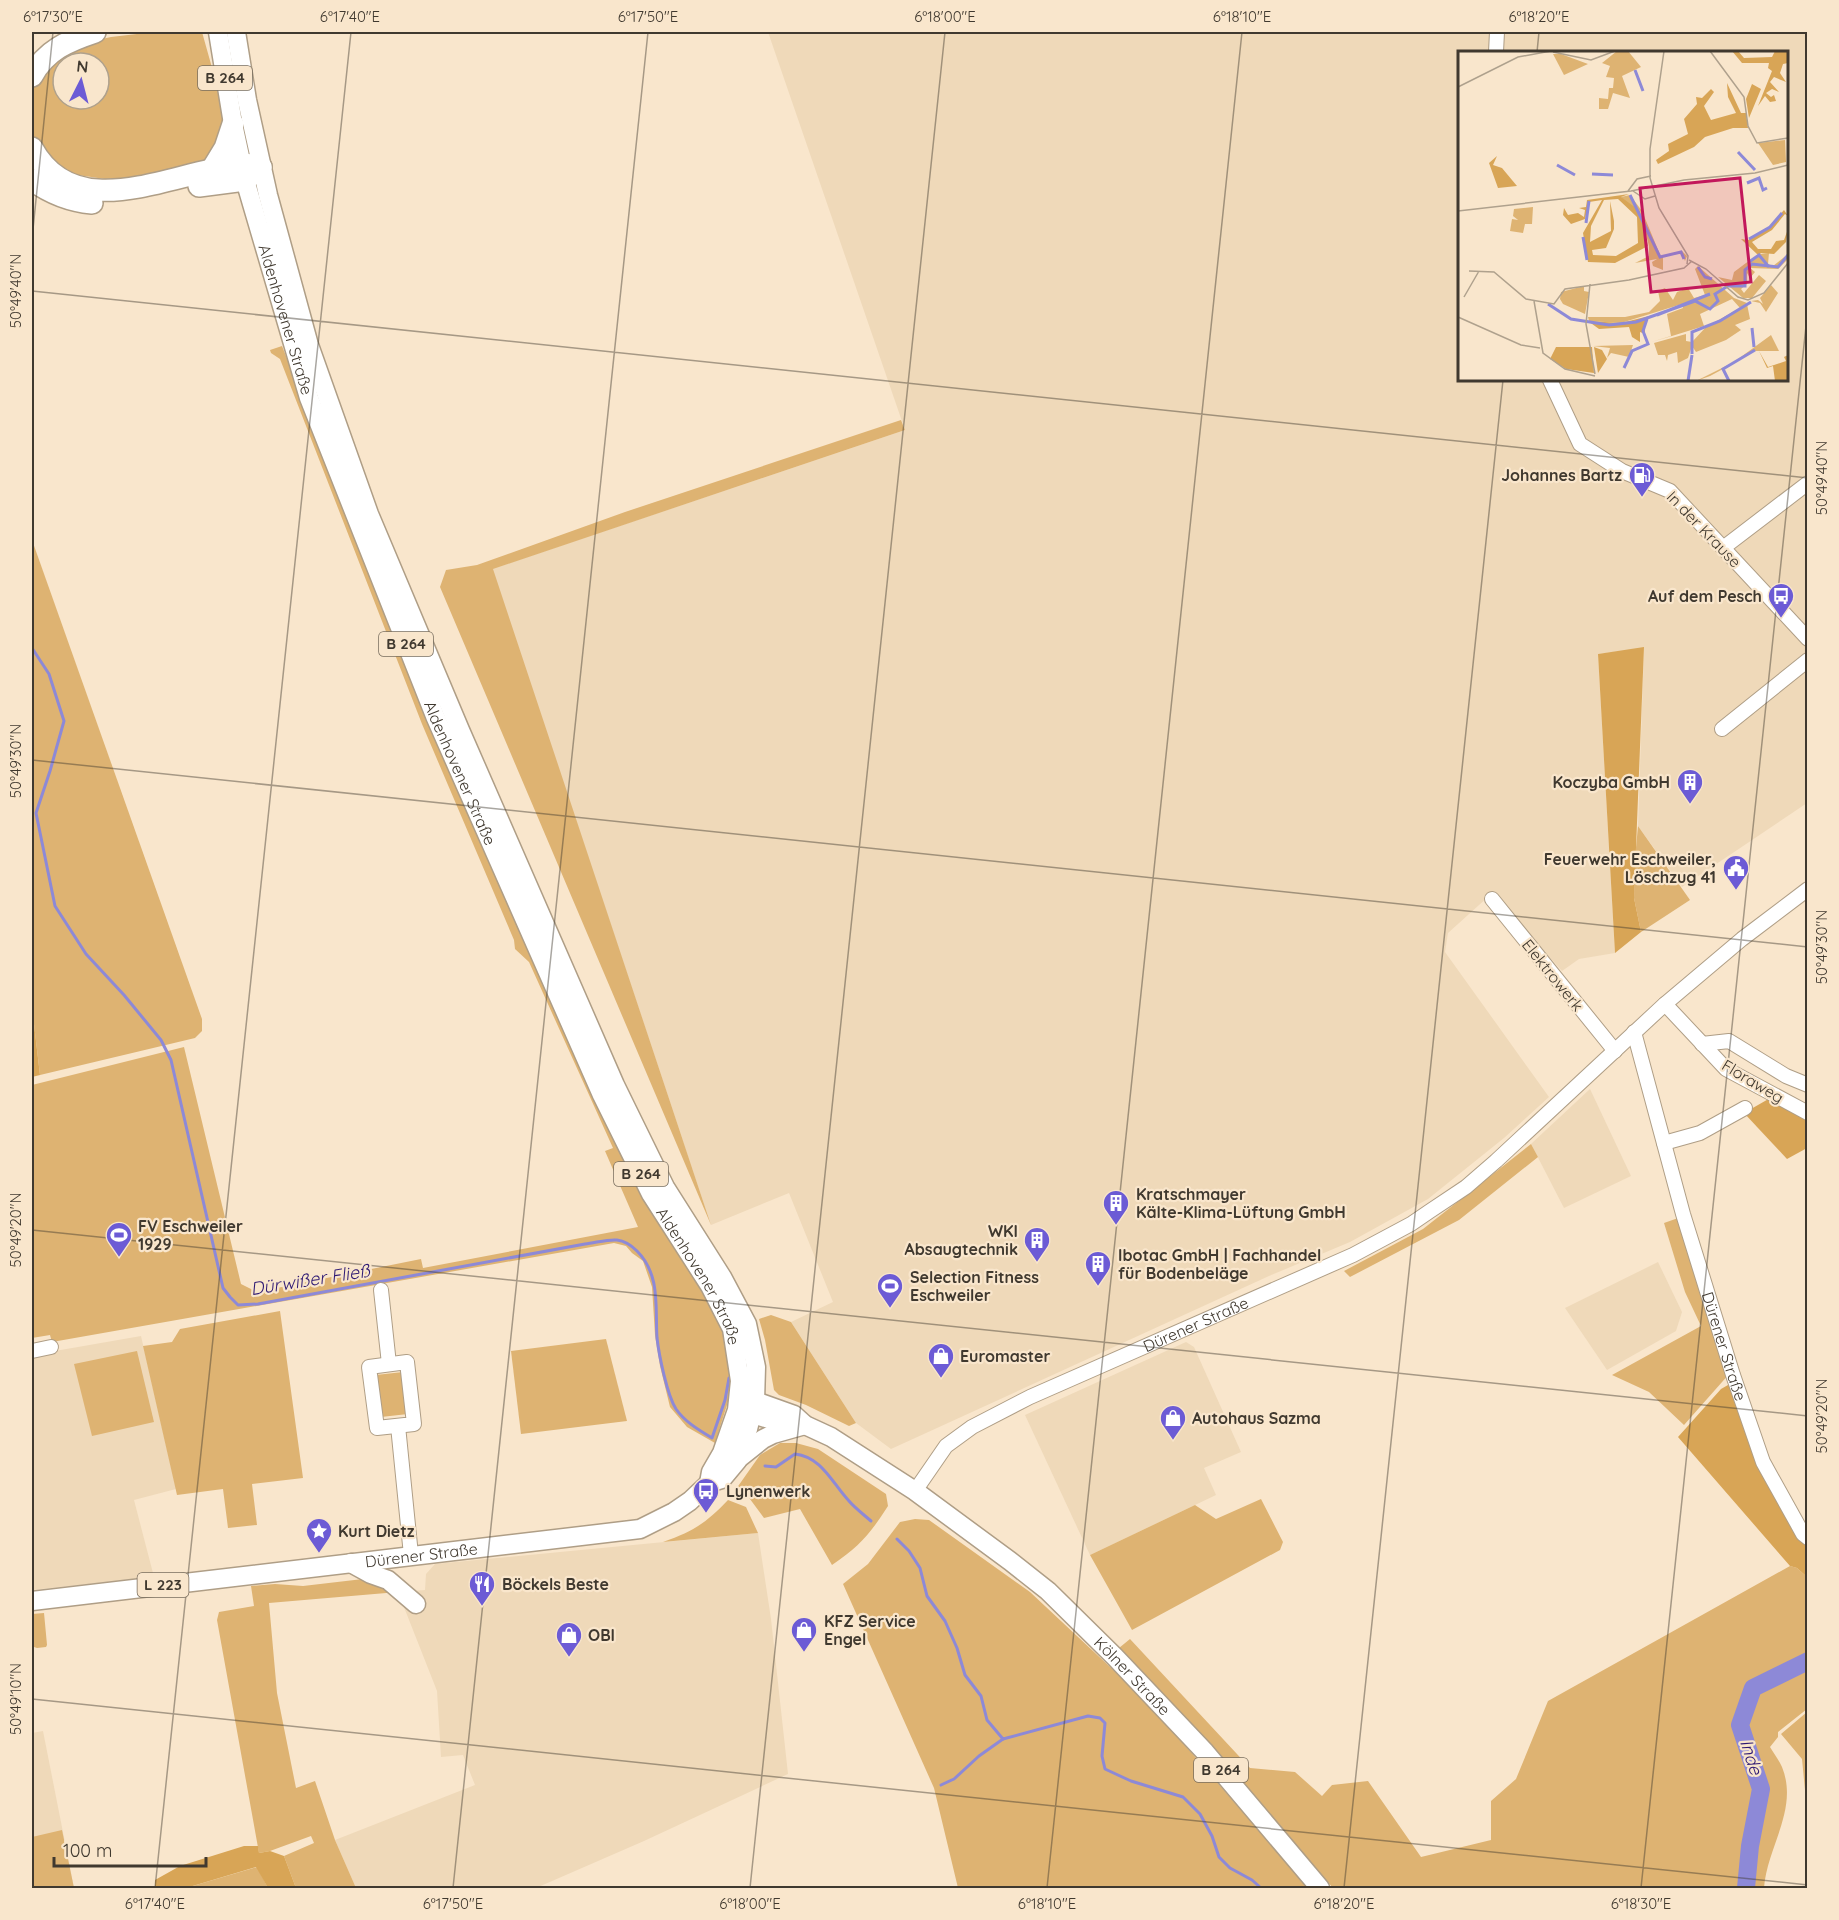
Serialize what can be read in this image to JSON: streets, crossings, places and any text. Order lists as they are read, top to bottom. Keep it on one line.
{"streets":{"main road":["B 264","Aldenhovener Straße","Dürener Straße","L 223","Kölner Straße"],"street":["In der Krause","Elektrowerk","Floraweg"]},"crossings":[["B 264","Aldenhovener Straße"],["B 264","Dürener Straße"],["B 264","Kölner Straße"],["Aldenhovener Straße","Dürener Straße"],["Elektrowerk","Dürener Straße"],["Floraweg","Dürener Straße"],["Dürener Straße","Kölner Straße"]],"water":["Dürwißer Fließ","Inde"],"places":{"fuel station":["Johannes Bartz"],"bus stop":["Auf dem Pesch","Lynenwerk"],"building":["Koczyba GmbH","Kratschmayer Kälte-Klima-Lüftung GmbH","WKI Absaugtechnik","Ibotac GmbH | Fachhandel für Bodenbeläge"],"public building":["Feuerwehr Eschweiler, Löschzug 41"],"sports":["FV Eschweiler 1929","Selection Fitness Eschweiler"],"shop":["Euromaster","Autohaus Sazma","KFZ Service Engel","OBI"],"place":["Kurt Dietz"],"restaurant":["Böckels Beste"]},"scale_bar":"100 m","north":"top","coordinates":["6°17'30\"E","6°17'40\"E","6°17'50\"E","6°18'00\"E","6°18'10\"E","6°18'20\"E","50°49'40\"N","50°49'30\"N","50°49'20\"N","50°49'10\"N","6°18'30\"E"]}
